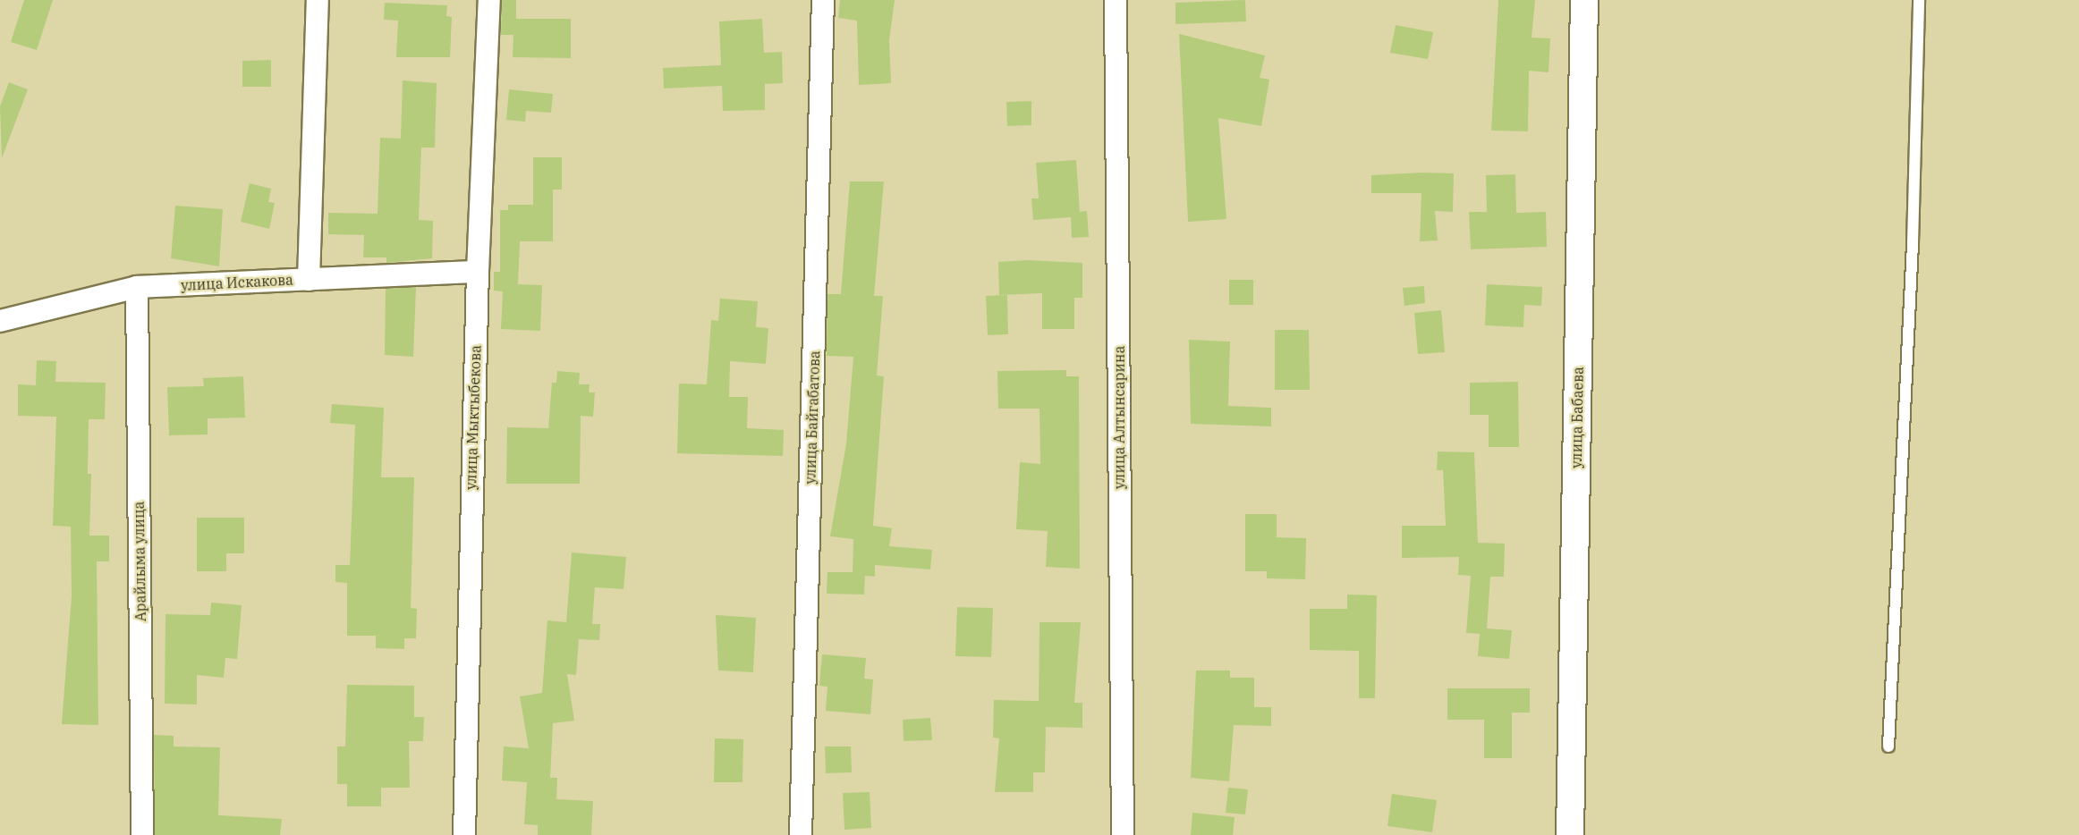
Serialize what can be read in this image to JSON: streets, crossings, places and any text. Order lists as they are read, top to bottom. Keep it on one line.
{"streets":{"street":["улица Искакова","улица Мыктыбекова","улица Байгабатова","улица Алтынсарина","улица Бабаева","Арайлыма улица"]},"crossings":[["улица Искакова","улица Мыктыбекова"],["улица Искакова","Арайлыма улица"]]}
